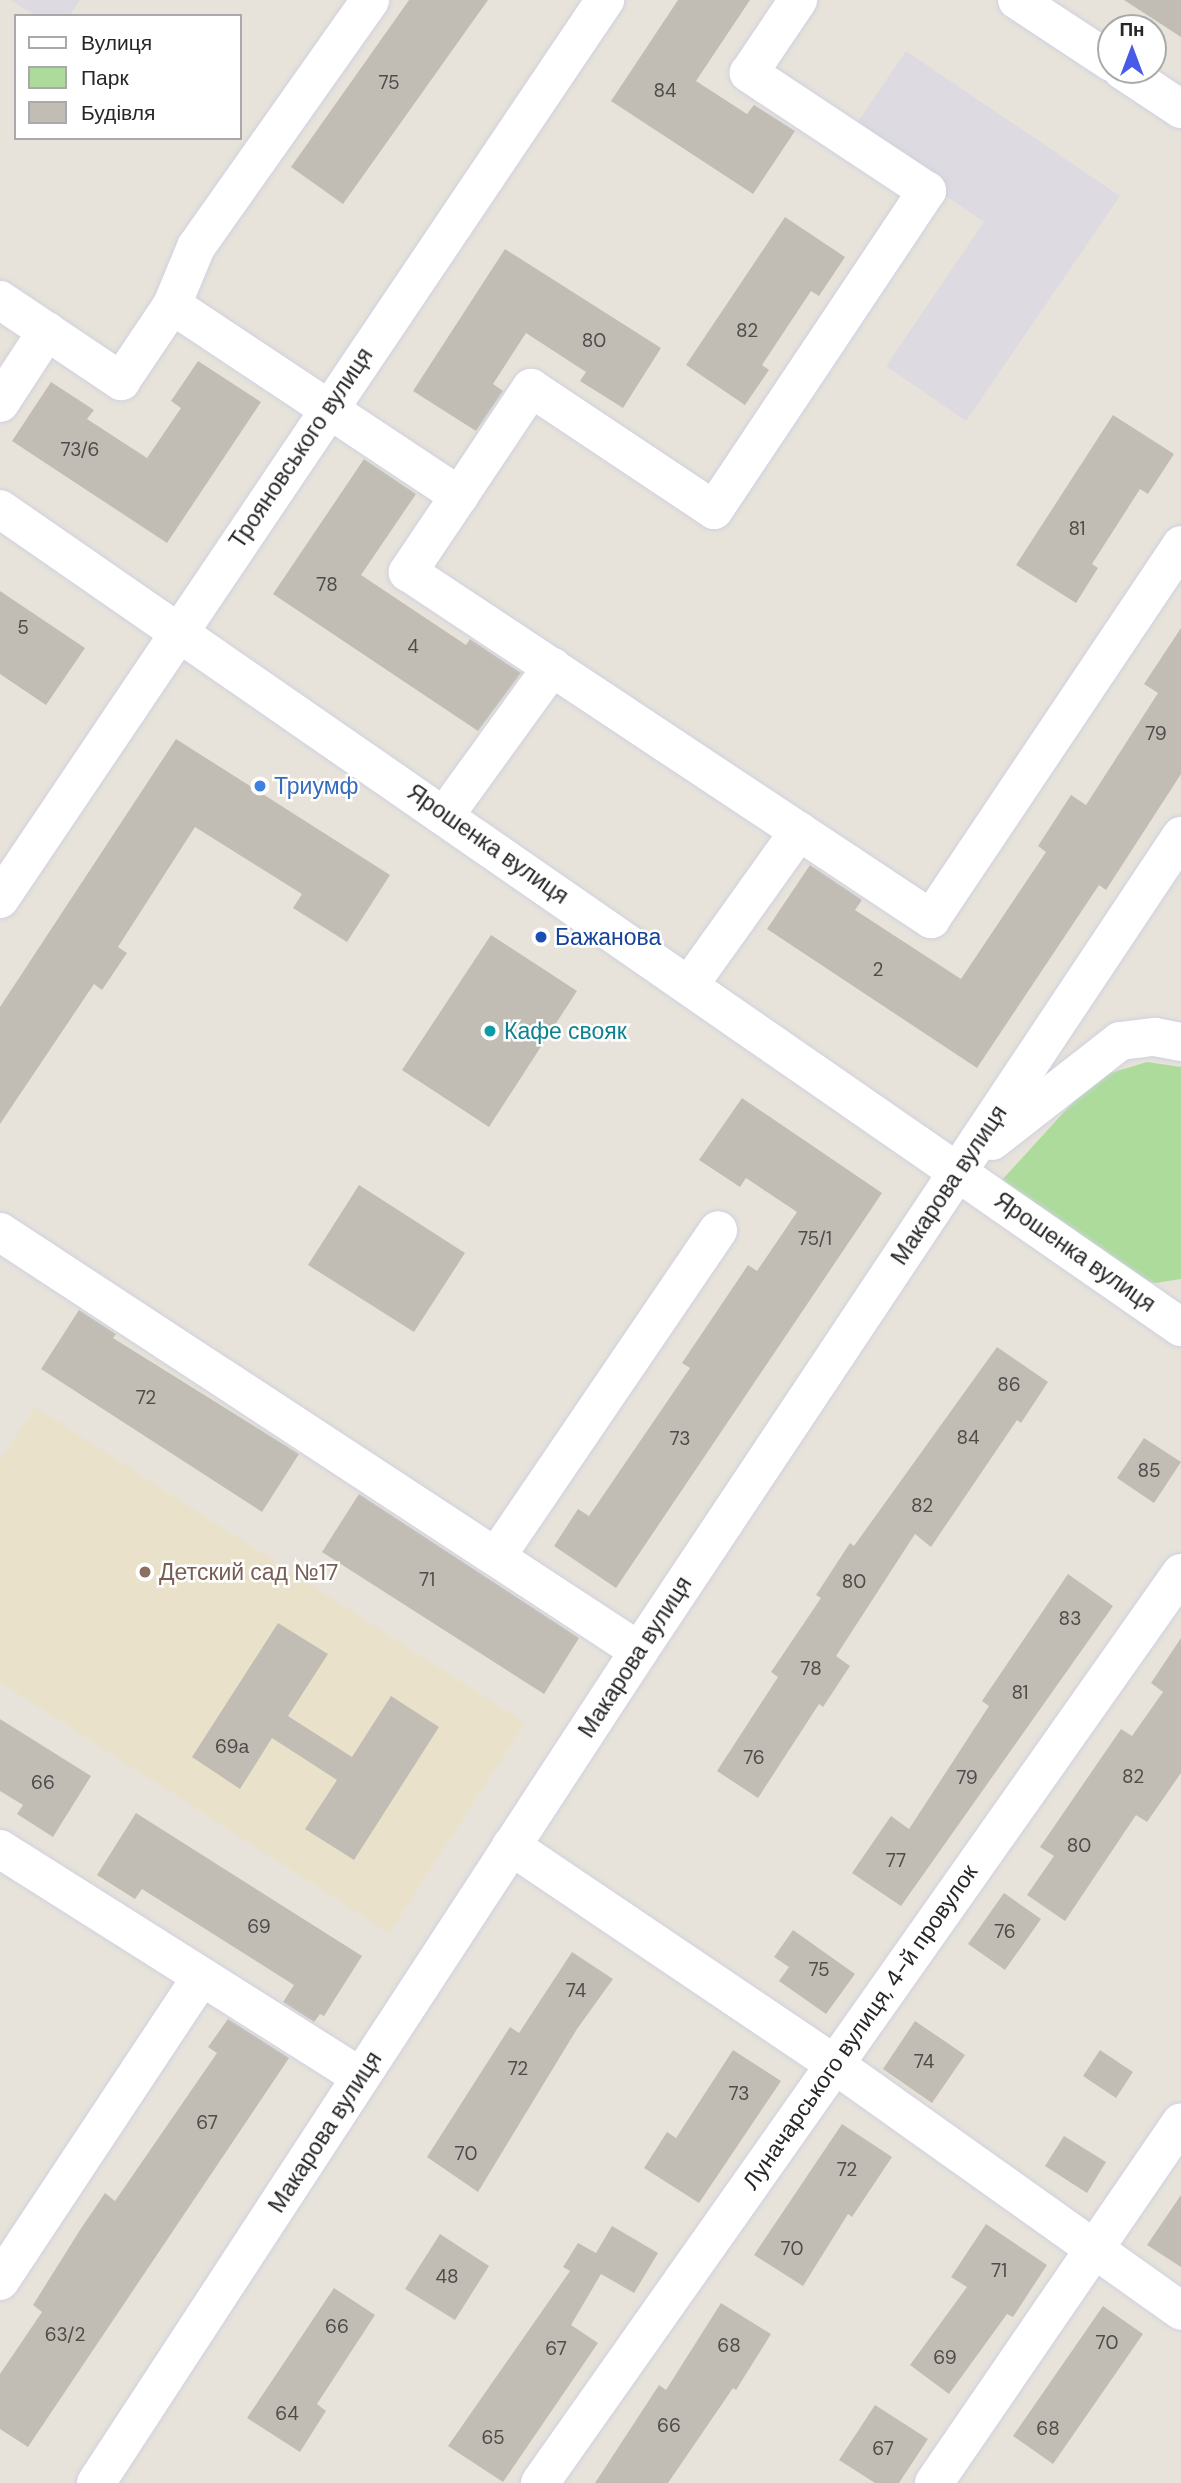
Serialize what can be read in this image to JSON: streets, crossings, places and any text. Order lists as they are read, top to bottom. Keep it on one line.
{"streets":{"street":["Трояновського вулиця","Ярошенка вулиця","Макарова вулиця","Луначарського вулиця, 4-й провулок"]},"crossings":[["Трояновського вулиця","Ярошенка вулиця"],["Ярошенка вулиця","Макарова вулиця"]],"places":["Триумф","Бажанова","Кафе свояк","Детский сад №17"],"house_numbers":["75","84","82","80","73/6","81","78","5","4","79","2","75/1","86","72","84","73","85","82","71","80","83","78","81","69а","76","82","79","66","80","77","69","76","75","74","74","72","73","67","70","72","70","71","48","66","63/2","70","68","67","69","64","66","68","65","67"],"legend":["Вулиця","Парк","Будівля"],"north":"top"}
